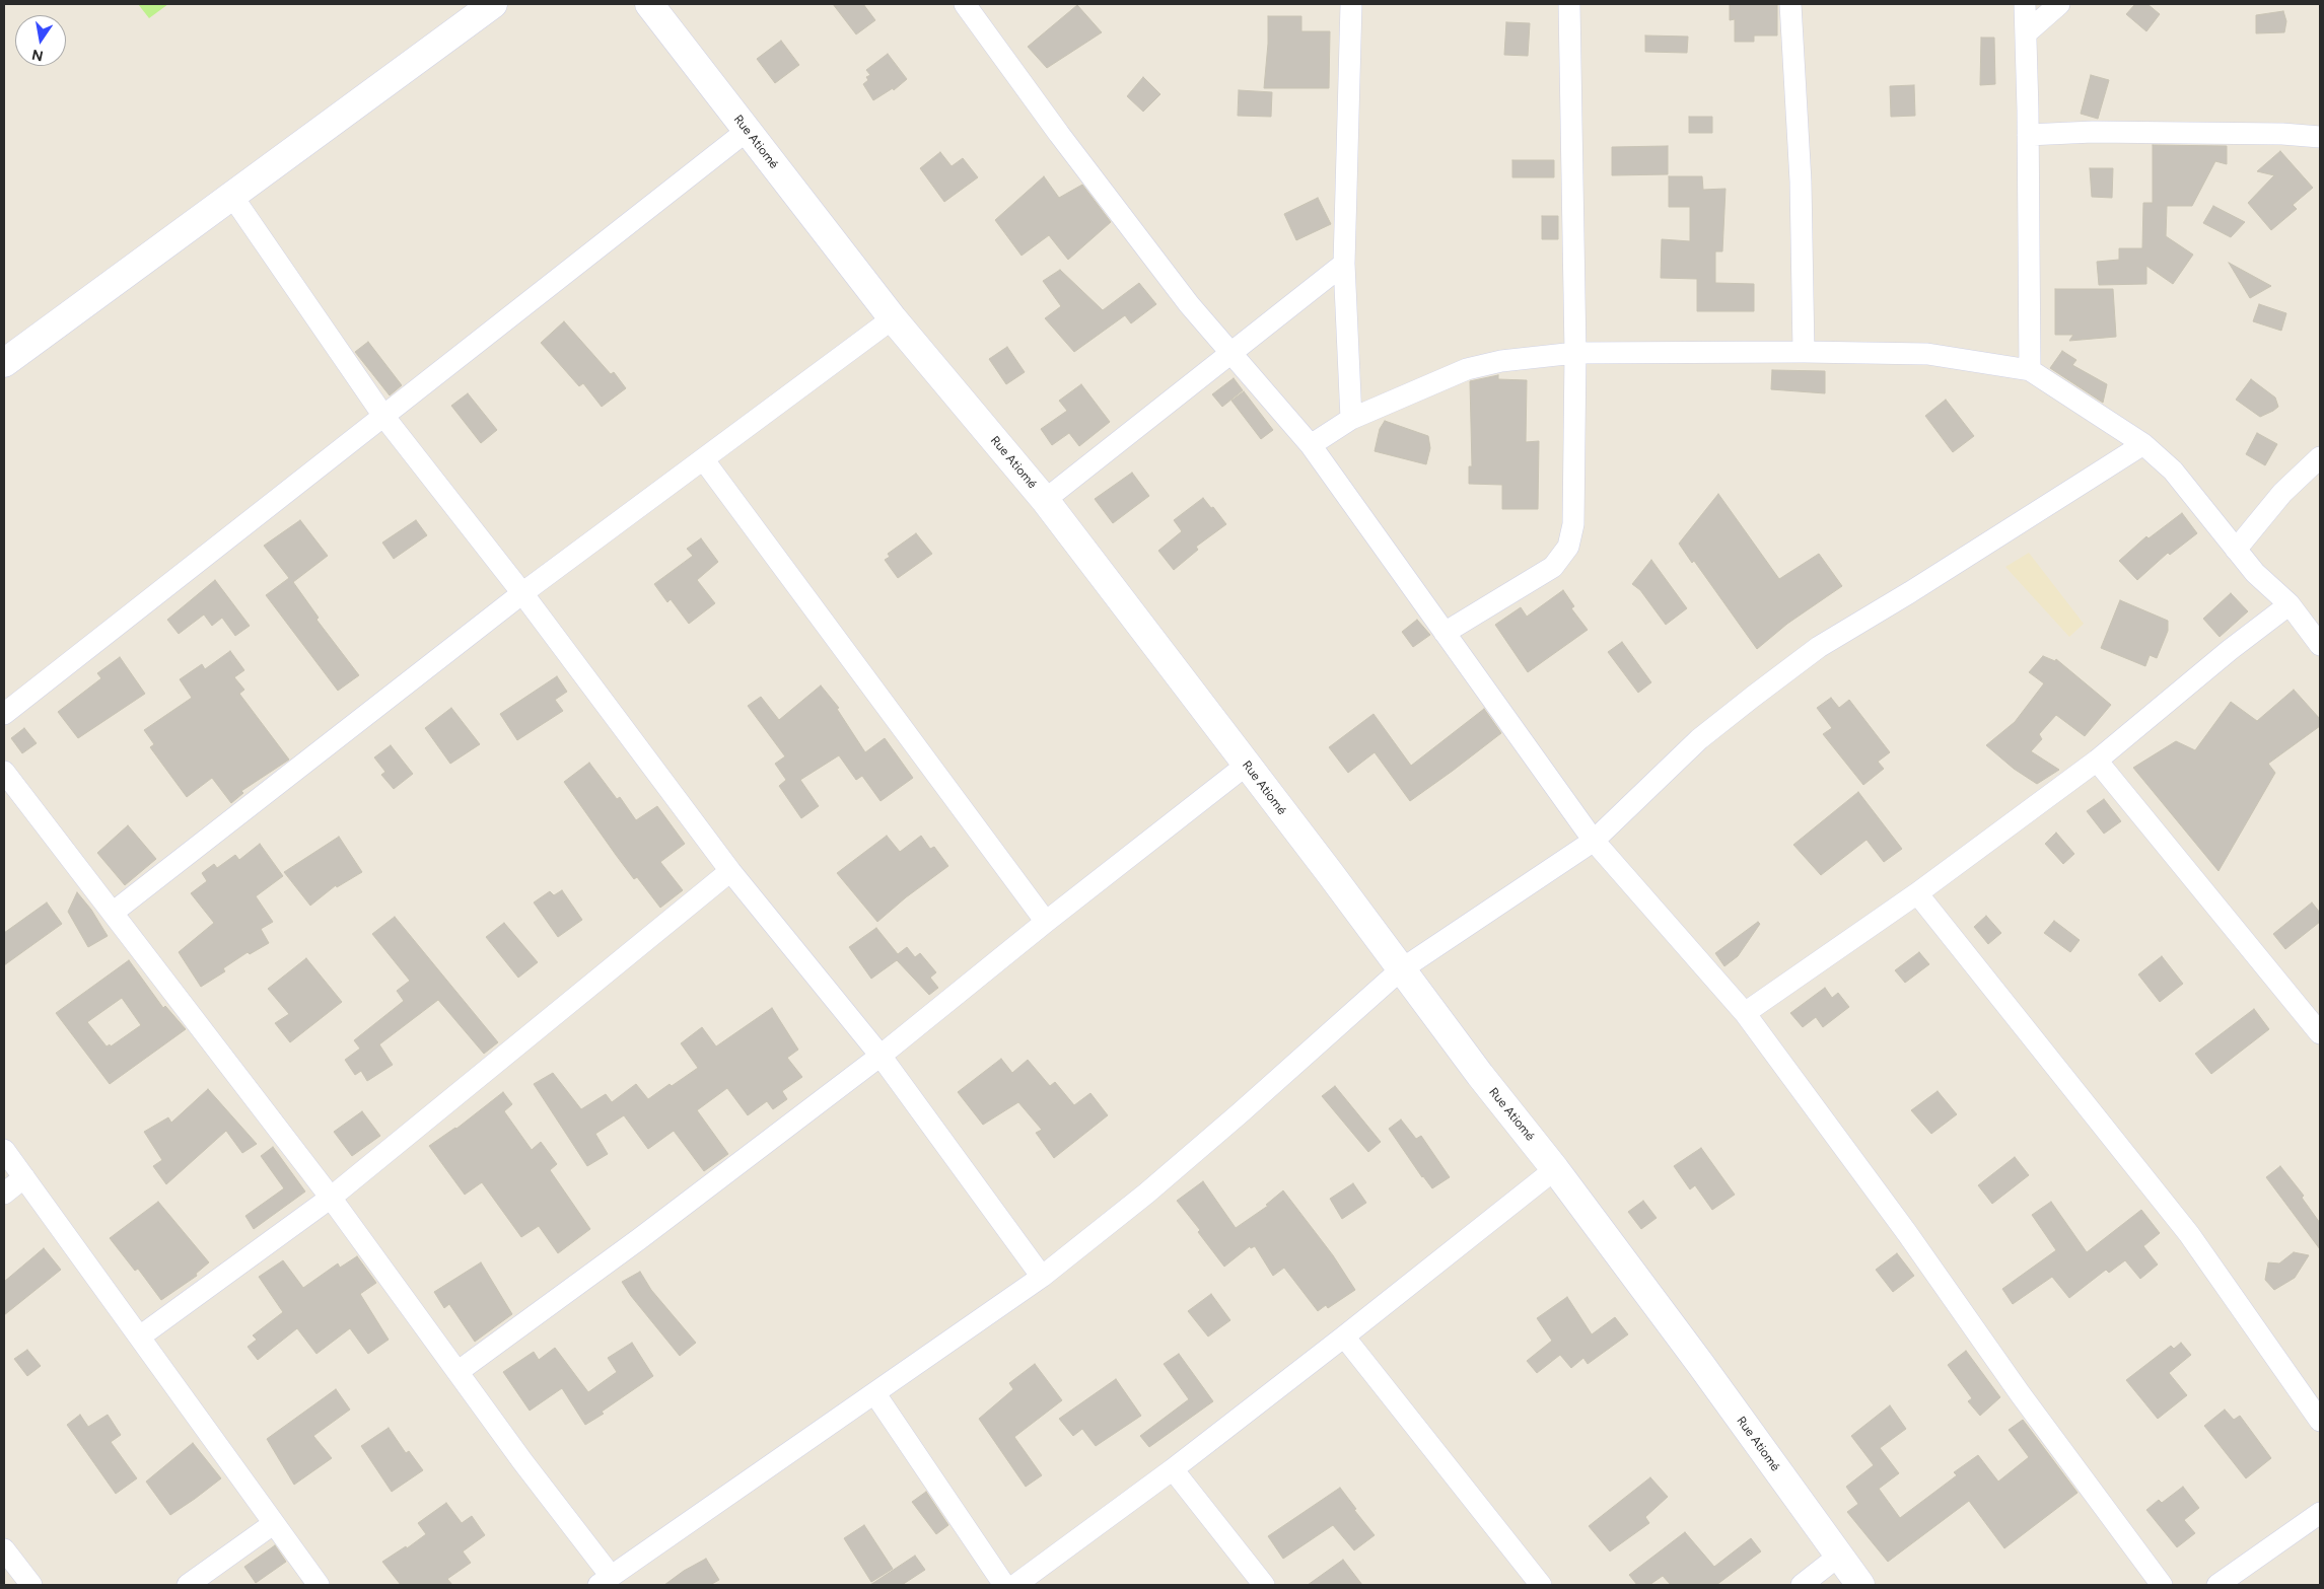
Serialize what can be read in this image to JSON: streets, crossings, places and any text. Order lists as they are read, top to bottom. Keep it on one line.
{"streets":{"street":["Rue Atiomé"]},"north":"bottom"}
